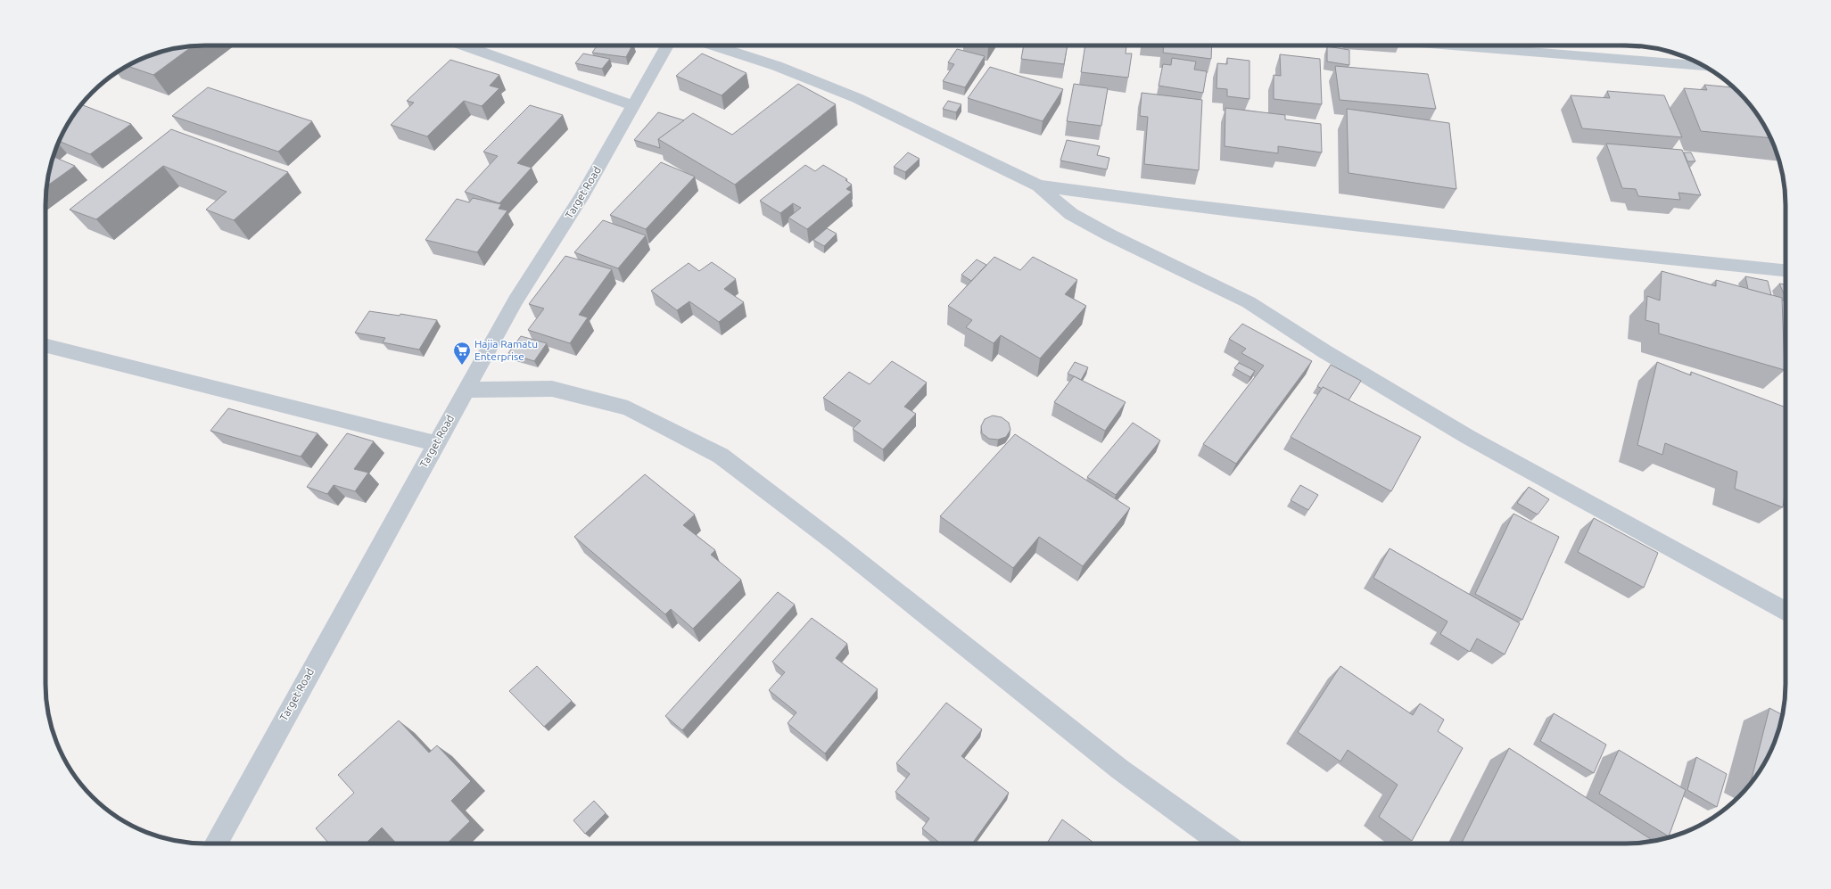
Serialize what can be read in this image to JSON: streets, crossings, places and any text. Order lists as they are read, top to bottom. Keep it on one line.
{"streets":{"street":["Target Road"]},"places":{"supermarket":["Hajia Ramatu Enterprise"]}}
